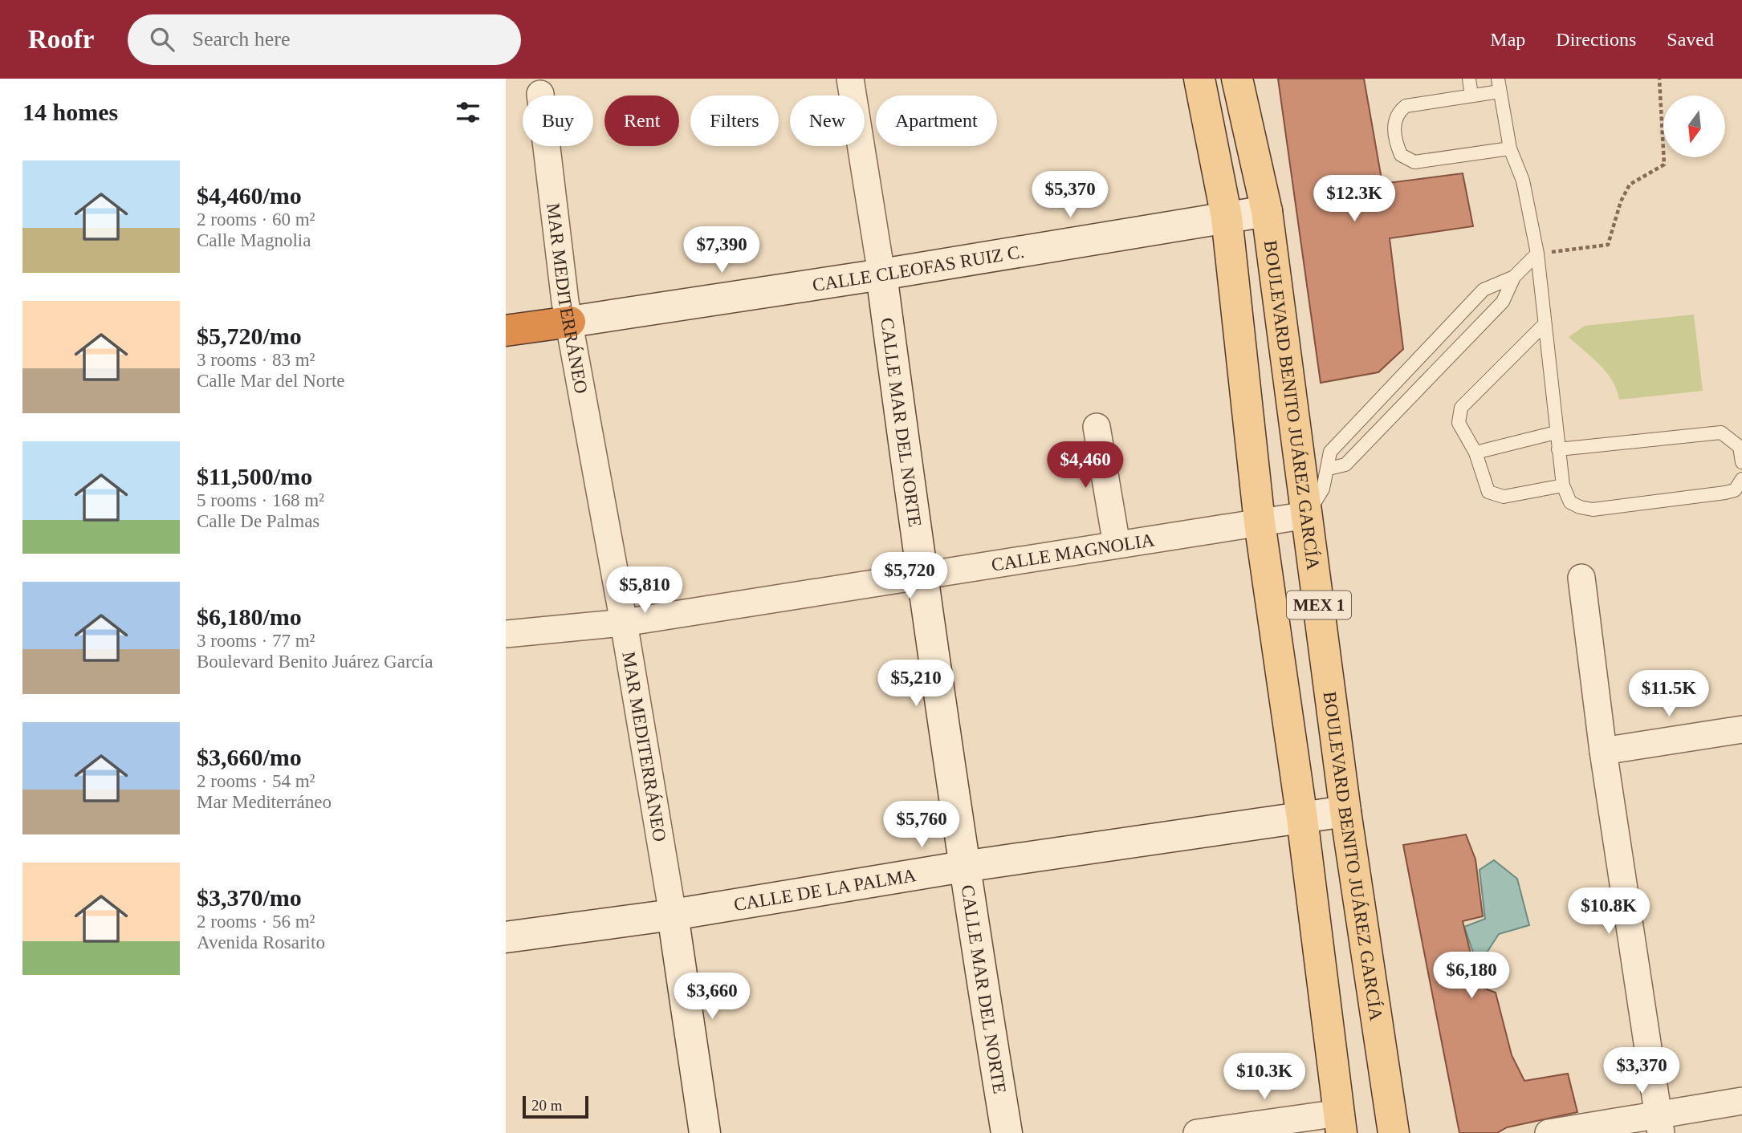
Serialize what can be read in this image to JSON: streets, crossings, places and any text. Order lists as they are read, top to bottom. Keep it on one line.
{"streets":{"main road":["BOULEVARD BENITO JUÁREZ GARCÍA","MEX 1"],"street":["CALLE CLEOFAS RUIZ C.","MAR MEDITERRÁNEO","CALLE MAR DEL NORTE","CALLE MAGNOLIA","CALLE DE LA PALMA"]},"crossings":[["CALLE CLEOFAS RUIZ C.","MAR MEDITERRÁNEO"],["CALLE CLEOFAS RUIZ C.","BOULEVARD BENITO JUÁREZ GARCÍA"],["CALLE CLEOFAS RUIZ C.","CALLE MAR DEL NORTE"],["CALLE CLEOFAS RUIZ C.","MEX 1"],["MAR MEDITERRÁNEO","CALLE MAGNOLIA"],["MAR MEDITERRÁNEO","CALLE DE LA PALMA"],["BOULEVARD BENITO JUÁREZ GARCÍA","CALLE MAGNOLIA"],["BOULEVARD BENITO JUÁREZ GARCÍA","CALLE DE LA PALMA"],["CALLE MAR DEL NORTE","CALLE MAGNOLIA"],["CALLE MAR DEL NORTE","CALLE DE LA PALMA"],["CALLE MAGNOLIA","MEX 1"],["MEX 1","CALLE DE LA PALMA"]],"scale_bar":"20 m","north":"bottom","page":{"header":"Roofr","search":"Search here","nav":["Map","Directions","Saved"],"heading":"14 homes","chip":["Buy","Rent","Filters","New","Apartment"],"list":[{"name":"$4,460/mo","note":"2 rooms · 60 m² · Calle Magnolia"},{"name":"$5,720/mo","note":"3 rooms · 83 m² · Calle Mar del Norte"},{"name":"$11,500/mo","note":"5 rooms · 168 m² · Calle De Palmas"},{"name":"$6,180/mo","note":"3 rooms · 77 m² · Boulevard Benito Juárez García"},{"name":"$3,660/mo","note":"2 rooms · 54 m² · Mar Mediterráneo"},{"name":"$3,370/mo","note":"2 rooms · 56 m² · Avenida Rosarito"}],"price":["$5,370","$12.3K","$7,390","$4,460","$5,720","$5,810","$5,210","$11.5K","$5,760","$10.8K","$6,180","$3,660","$3,370","$10.3K"],"scale":"20 m"}}
